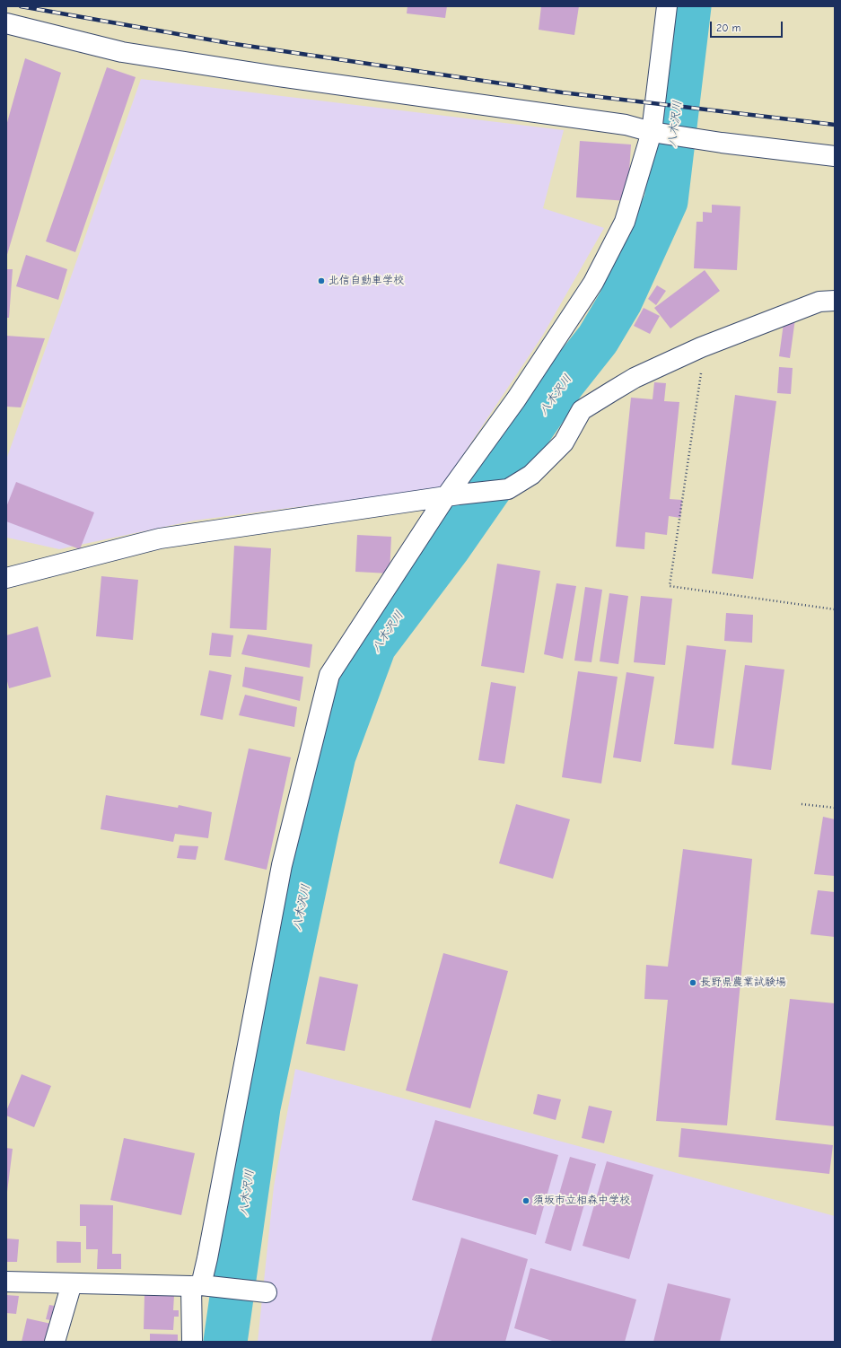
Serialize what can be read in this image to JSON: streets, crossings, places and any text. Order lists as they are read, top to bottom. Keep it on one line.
{"water":["八木沢川"],"places":["北信自動車学校","長野県農業試験場","須坂市立相森中学校"],"scale_bar":"20 m"}
